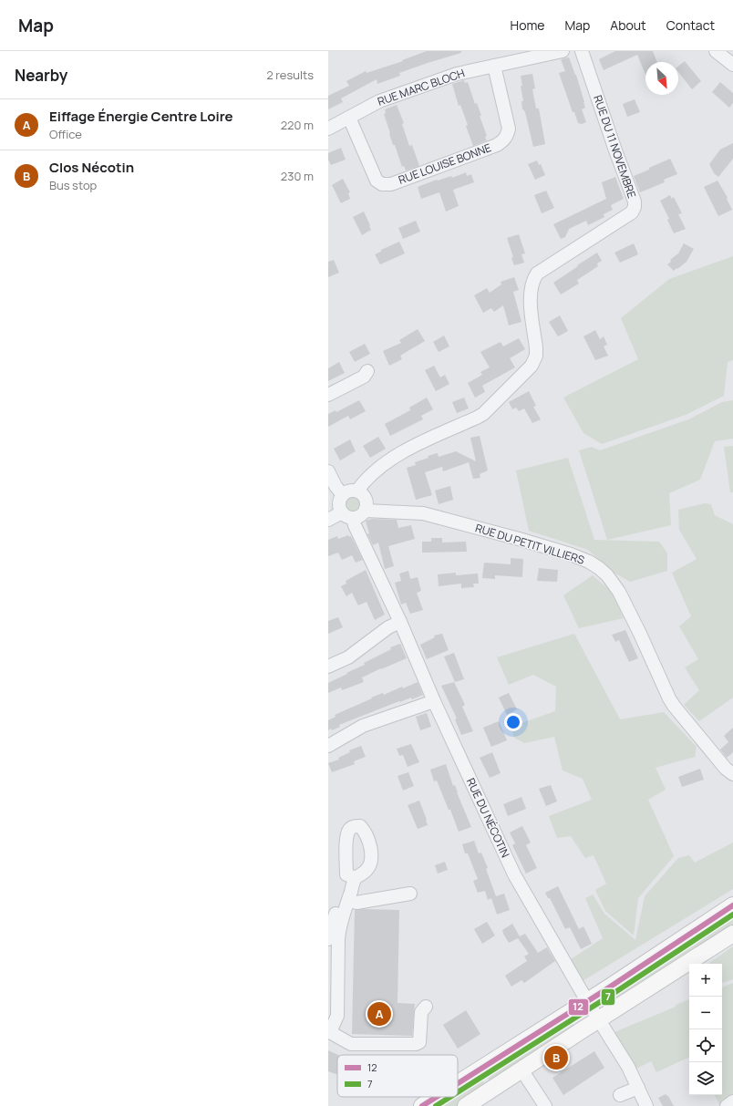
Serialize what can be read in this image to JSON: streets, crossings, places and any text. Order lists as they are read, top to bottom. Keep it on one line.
{"streets":{"street":["RUE MARC BLOCH","RUE DU 11 NOVEMBRE","RUE LOUISE BONNE","RUE DU PETIT VILLIERS","RUE DU NÉCOTIN"]},"crossings":[["RUE MARC BLOCH","RUE LOUISE BONNE"],["RUE DU 11 NOVEMBRE","RUE DU PETIT VILLIERS"],["RUE DU 11 NOVEMBRE","RUE DU NÉCOTIN"],["RUE DU PETIT VILLIERS","RUE DU NÉCOTIN"]],"lines":["transit line 12","transit line 7"],"legend":["12","7"],"north":"bottom right","page":{"header":"Map","nav":["Home","Map","About","Contact"],"heading":["Nearby","2 results"],"list":[{"mark":"A","name":"Eiffage Énergie Centre Loire","note":"Office","value":"220 m"},{"mark":"B","name":"Clos Nécotin","note":"Bus stop","value":"230 m"}],"map_buttons":["+","−"],"pins":["A","B"]}}
